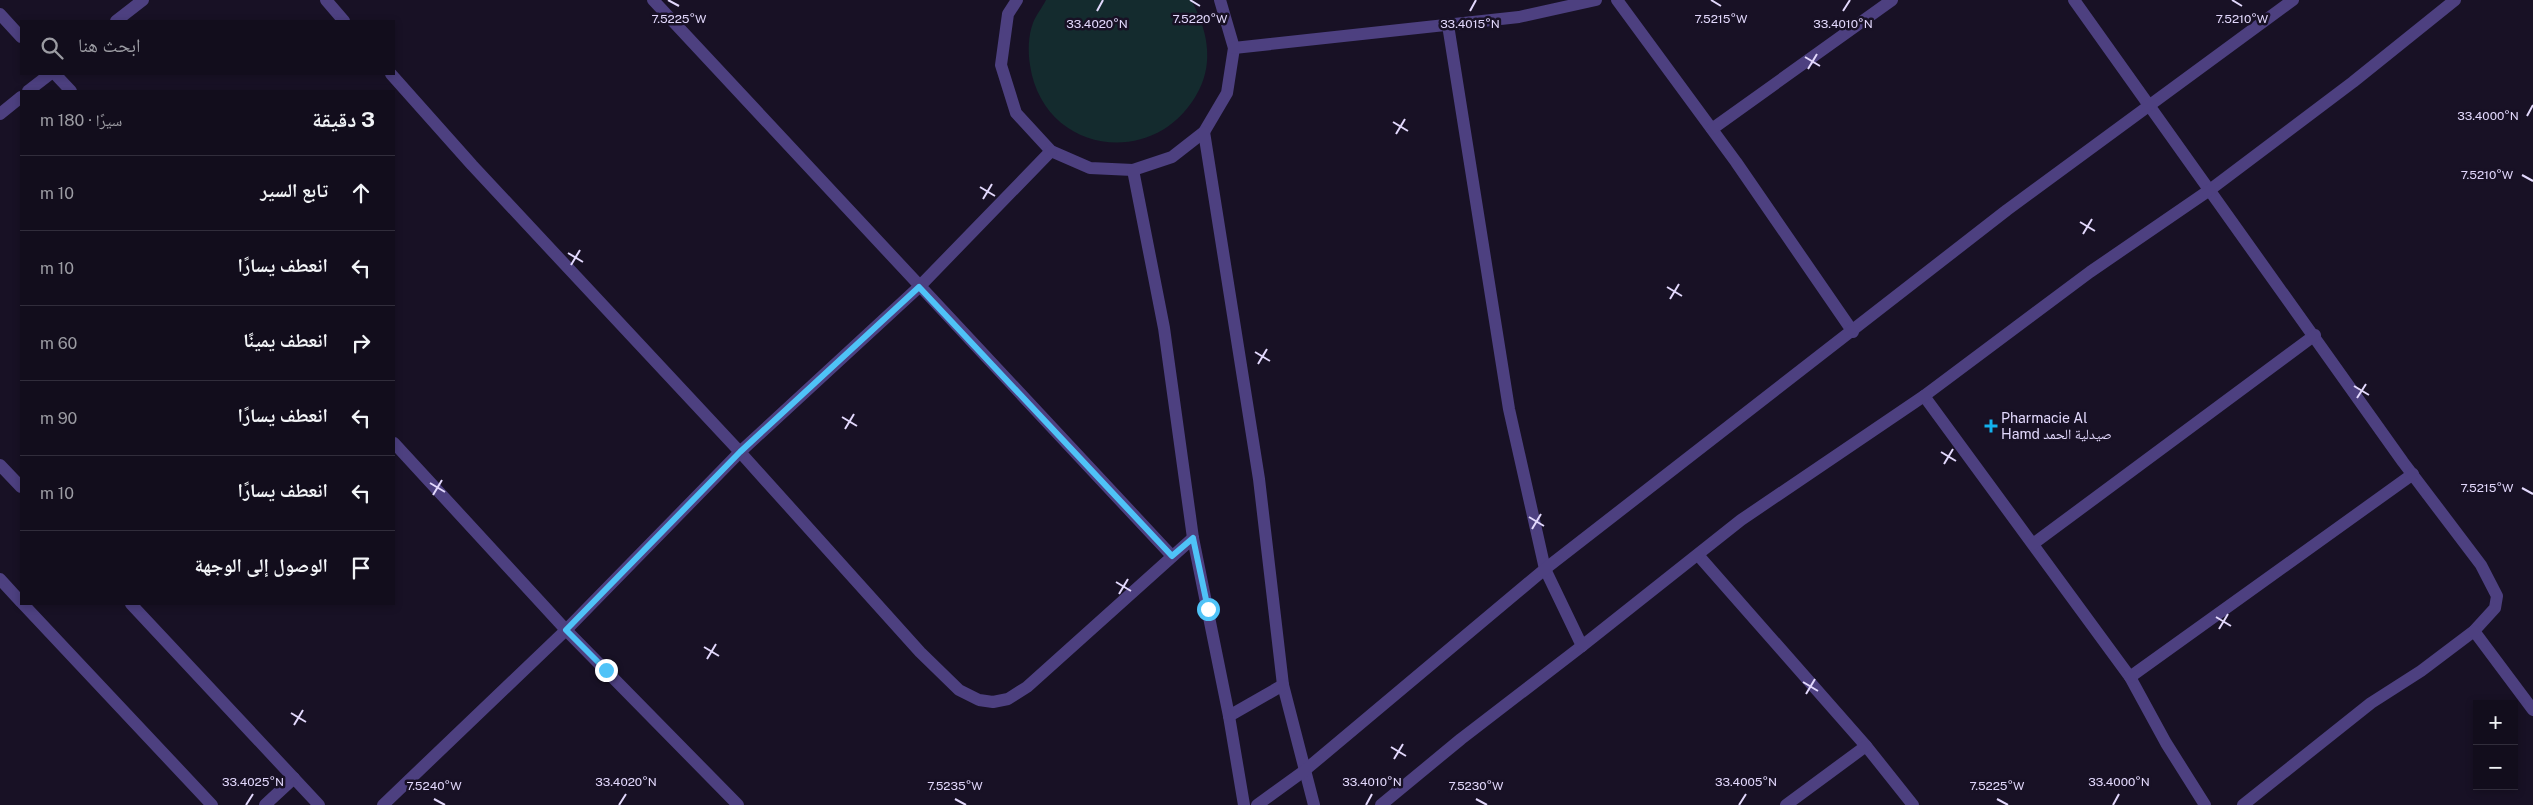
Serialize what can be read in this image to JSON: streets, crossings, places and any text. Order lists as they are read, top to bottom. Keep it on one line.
{"places":{"health":["Pharmacie Al Hamd صيدلية الحمد"]},"page":{"search":"ابحث هنا","heading":["3 دقيقة","سيرًا · 180 m"],"list":[["تابع السير","10 m"],["انعطف يسارًا","10 m"],["انعطف يمينًا","60 m"],["انعطف يسارًا","90 m"],["انعطف يسارًا","10 m"],"الوصول إلى الوجهة"],"map_buttons":["+","−"]},"coordinates":["7.5215°W","7.5210°W","7.5225°W","7.5220°W","33.4020°N","33.4015°N","33.4010°N","33.4000°N","33.4025°N","33.4005°N","7.5240°W","7.5235°W","7.5230°W"]}
